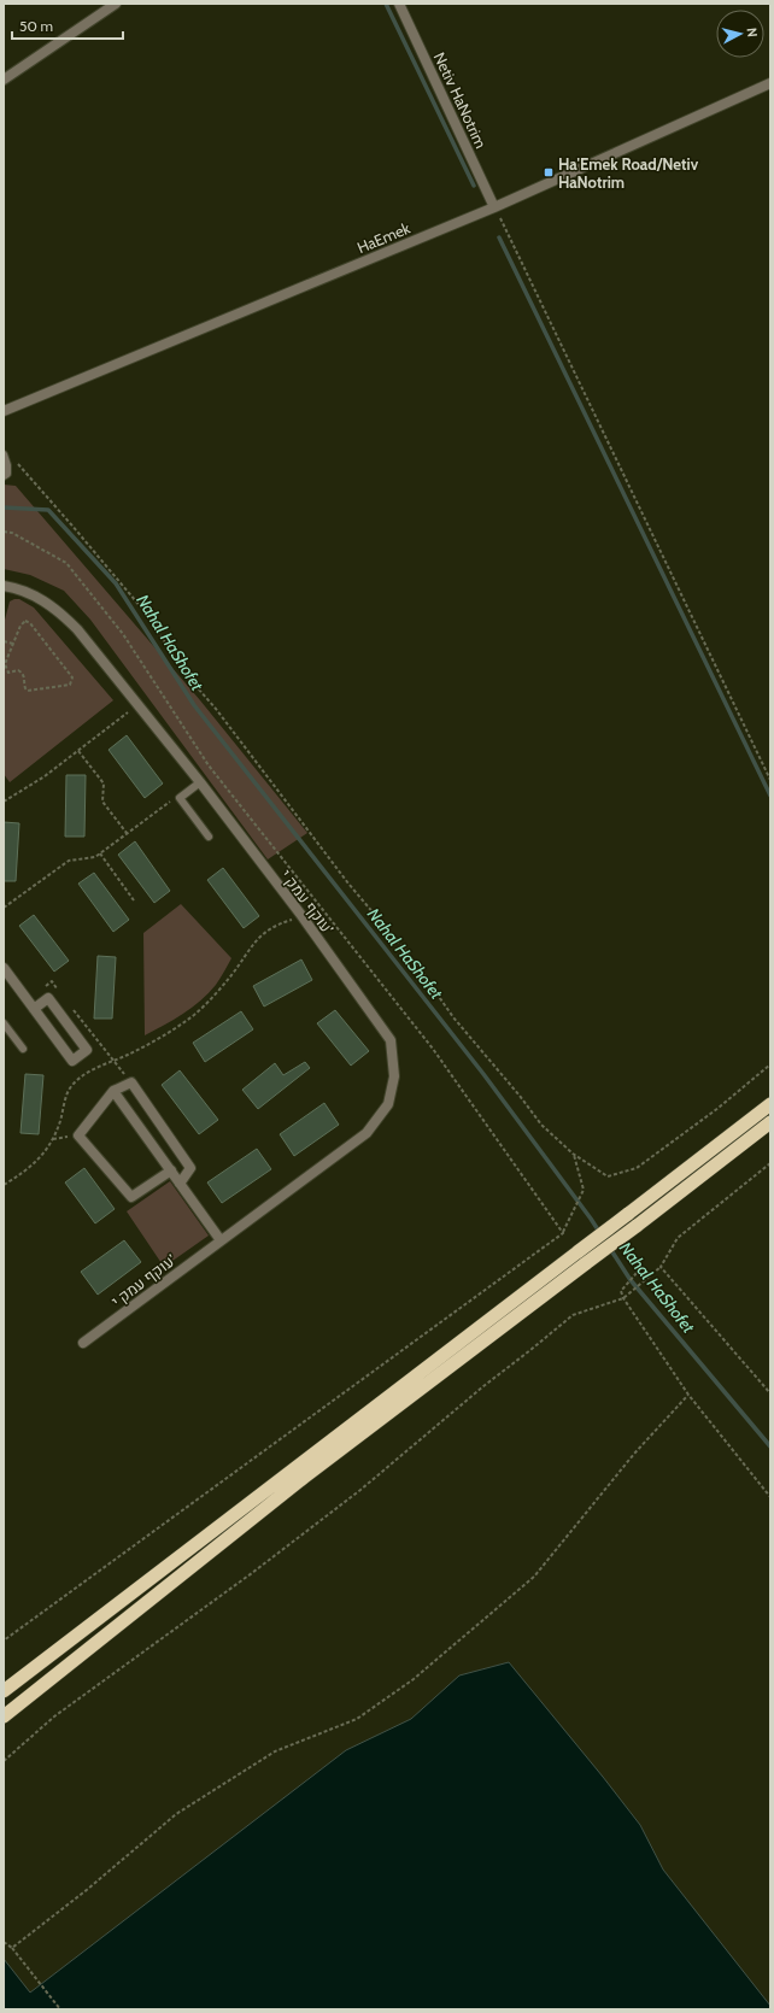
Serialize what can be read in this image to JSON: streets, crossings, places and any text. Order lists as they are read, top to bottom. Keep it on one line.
{"streets":{"street":["Netiv HaNotrim","HaEmek","עוקף עמק י’"]},"crossings":[["Netiv HaNotrim","HaEmek"]],"water":["Nahal HaShofet"],"places":{"transit":["Ha'Emek Road/Netiv HaNotrim"]},"scale_bar":"50 m","north":"right"}
